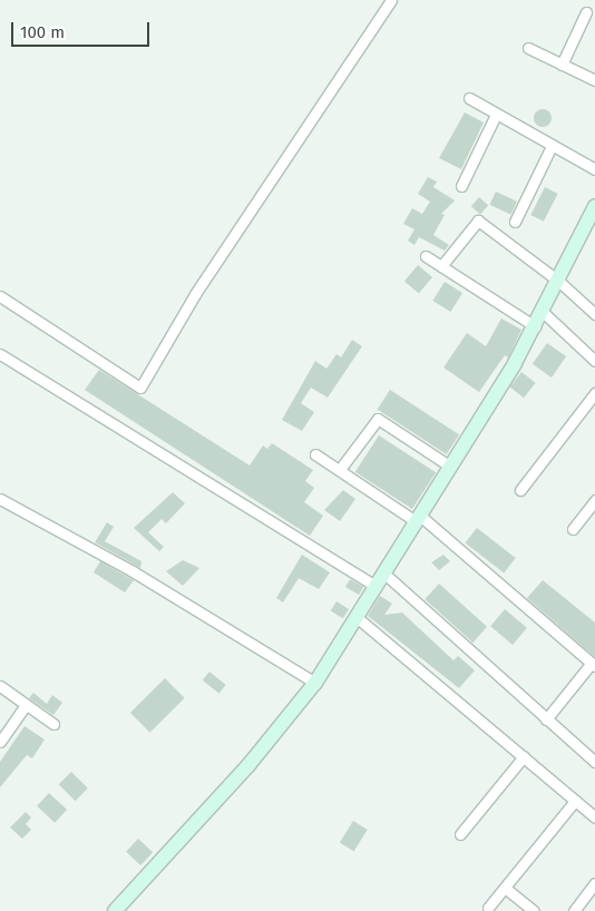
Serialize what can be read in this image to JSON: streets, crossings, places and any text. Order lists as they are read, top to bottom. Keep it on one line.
{"scale_bar":"100 m"}
